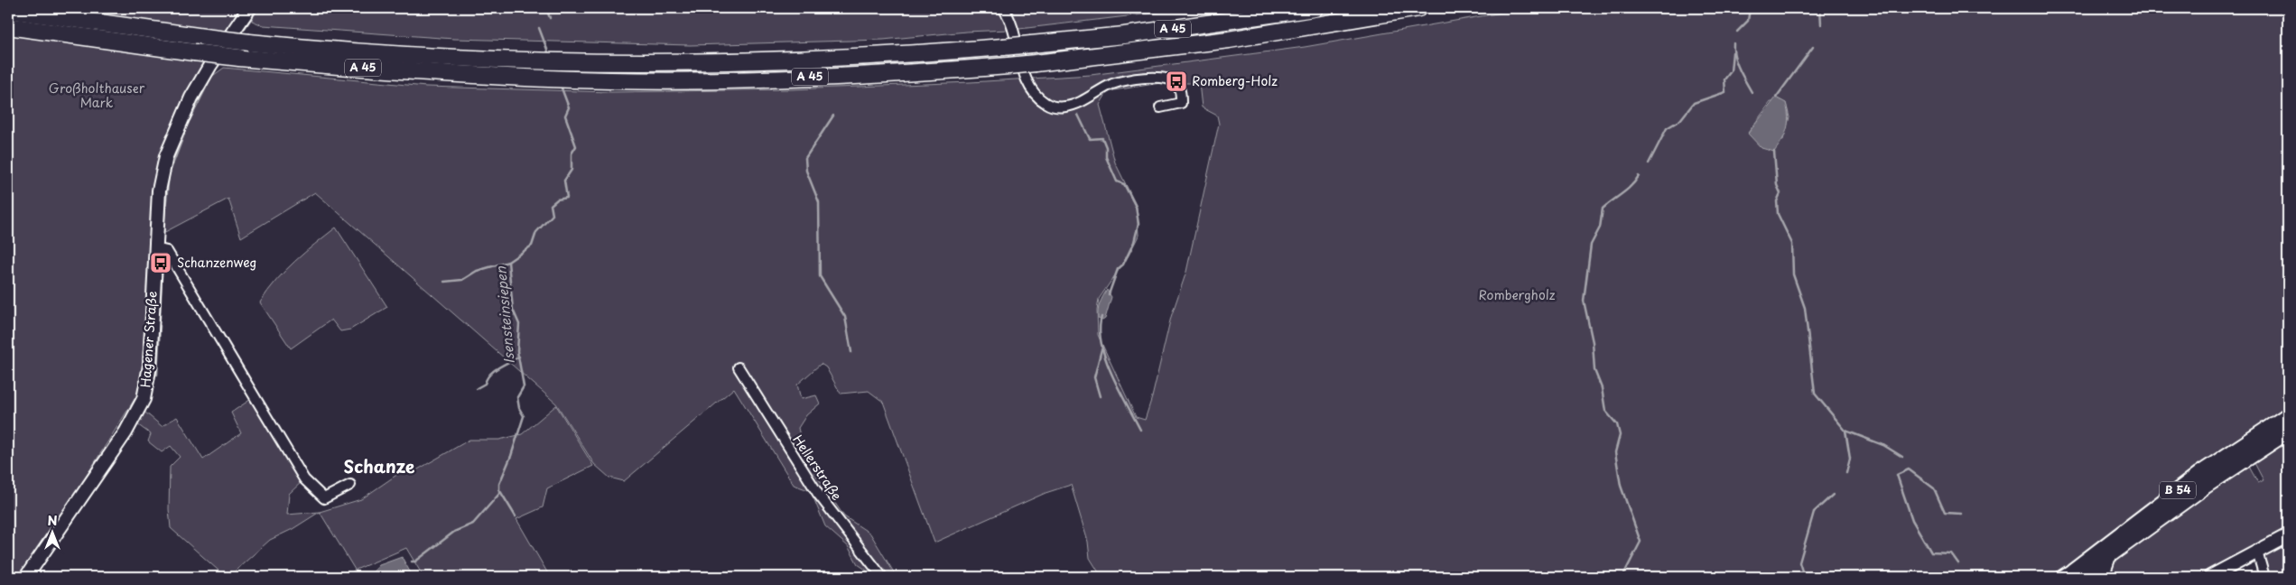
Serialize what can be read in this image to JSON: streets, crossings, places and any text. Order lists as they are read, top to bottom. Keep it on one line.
{"streets":{"highway":["A 45","B 54"],"main road":["Hagener Straße"],"street":["Hellerstraße"]},"districts":["Schanze"],"water":["Isensteinsiepen"],"parks":["Großholthauser Mark","Rombergholz"],"places":{"bus stop":["Romberg-Holz","Schanzenweg"]},"north":"top"}
